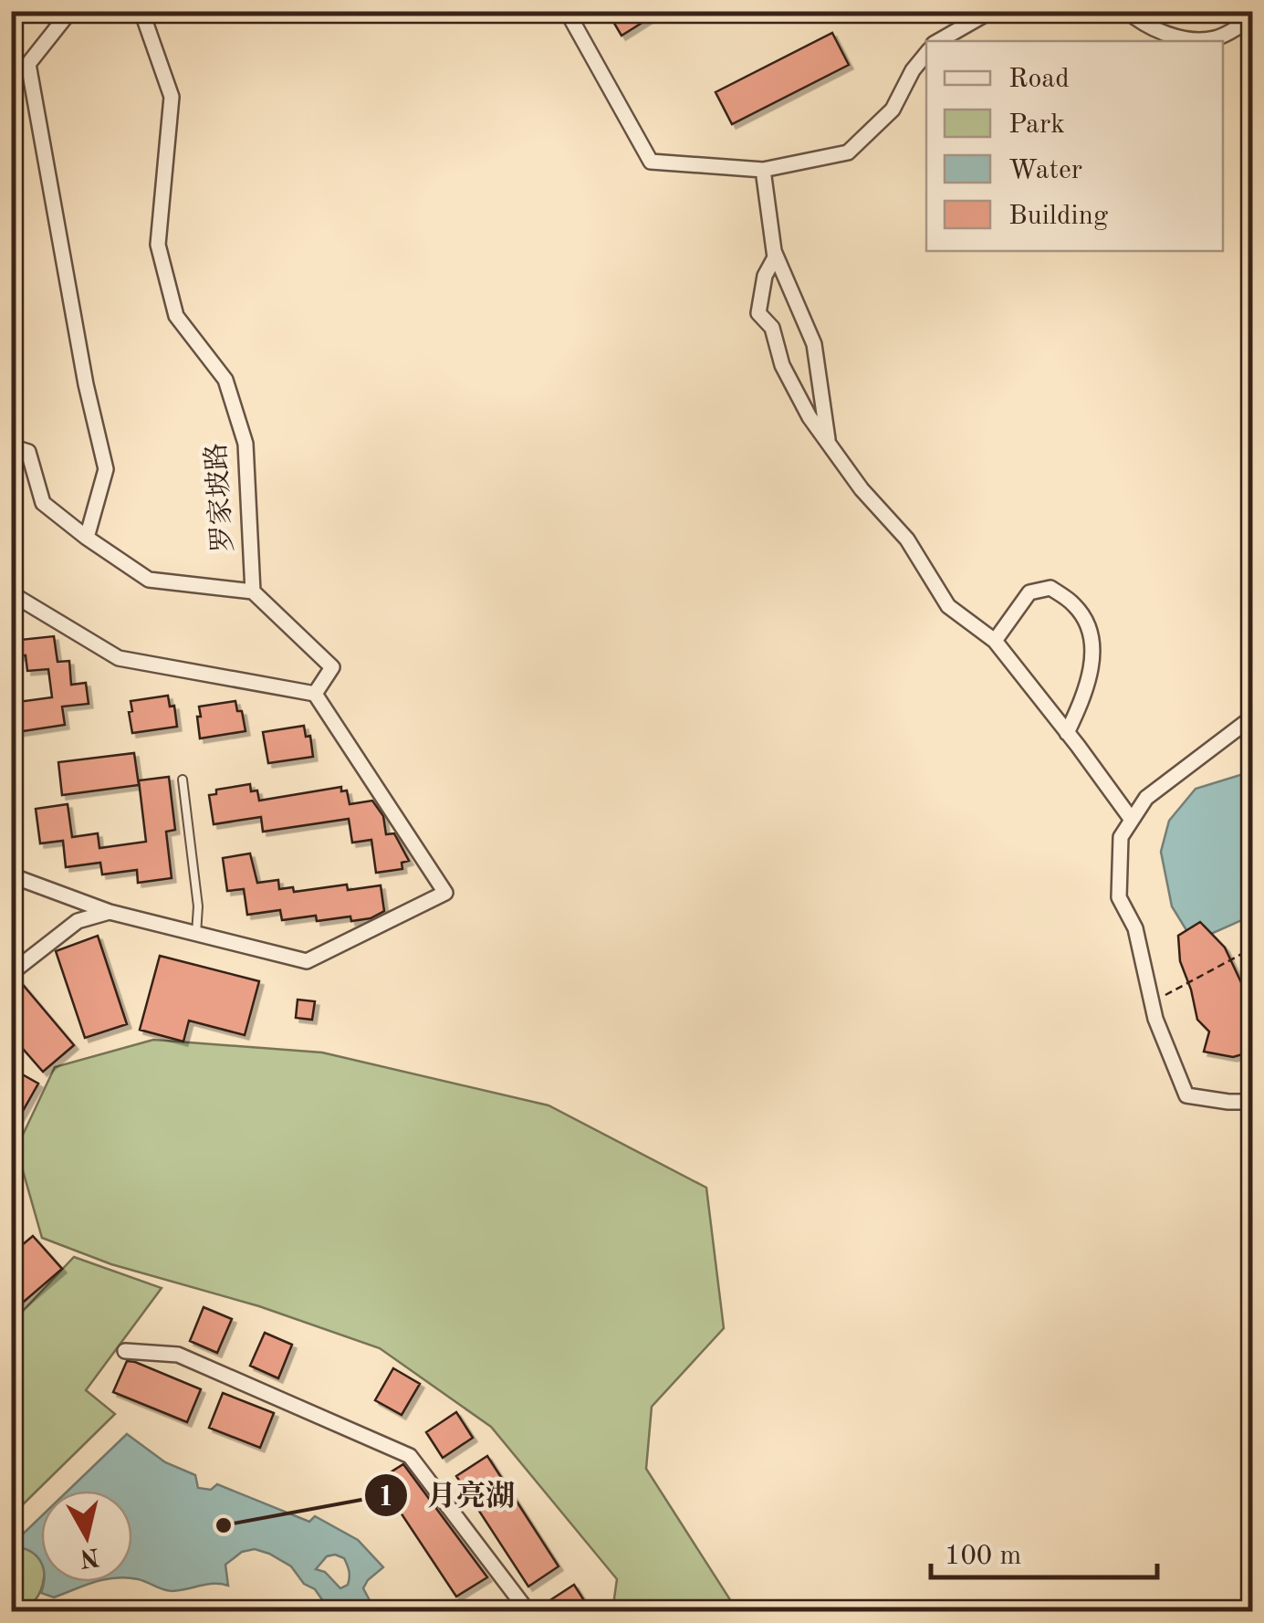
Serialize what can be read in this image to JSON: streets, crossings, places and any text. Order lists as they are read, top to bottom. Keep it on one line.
{"streets":{"street":["罗家坡路"]},"places":["月亮湖"],"legend":["Road","Park","Water","Building"],"scale_bar":"100 m","north":"bottom"}
